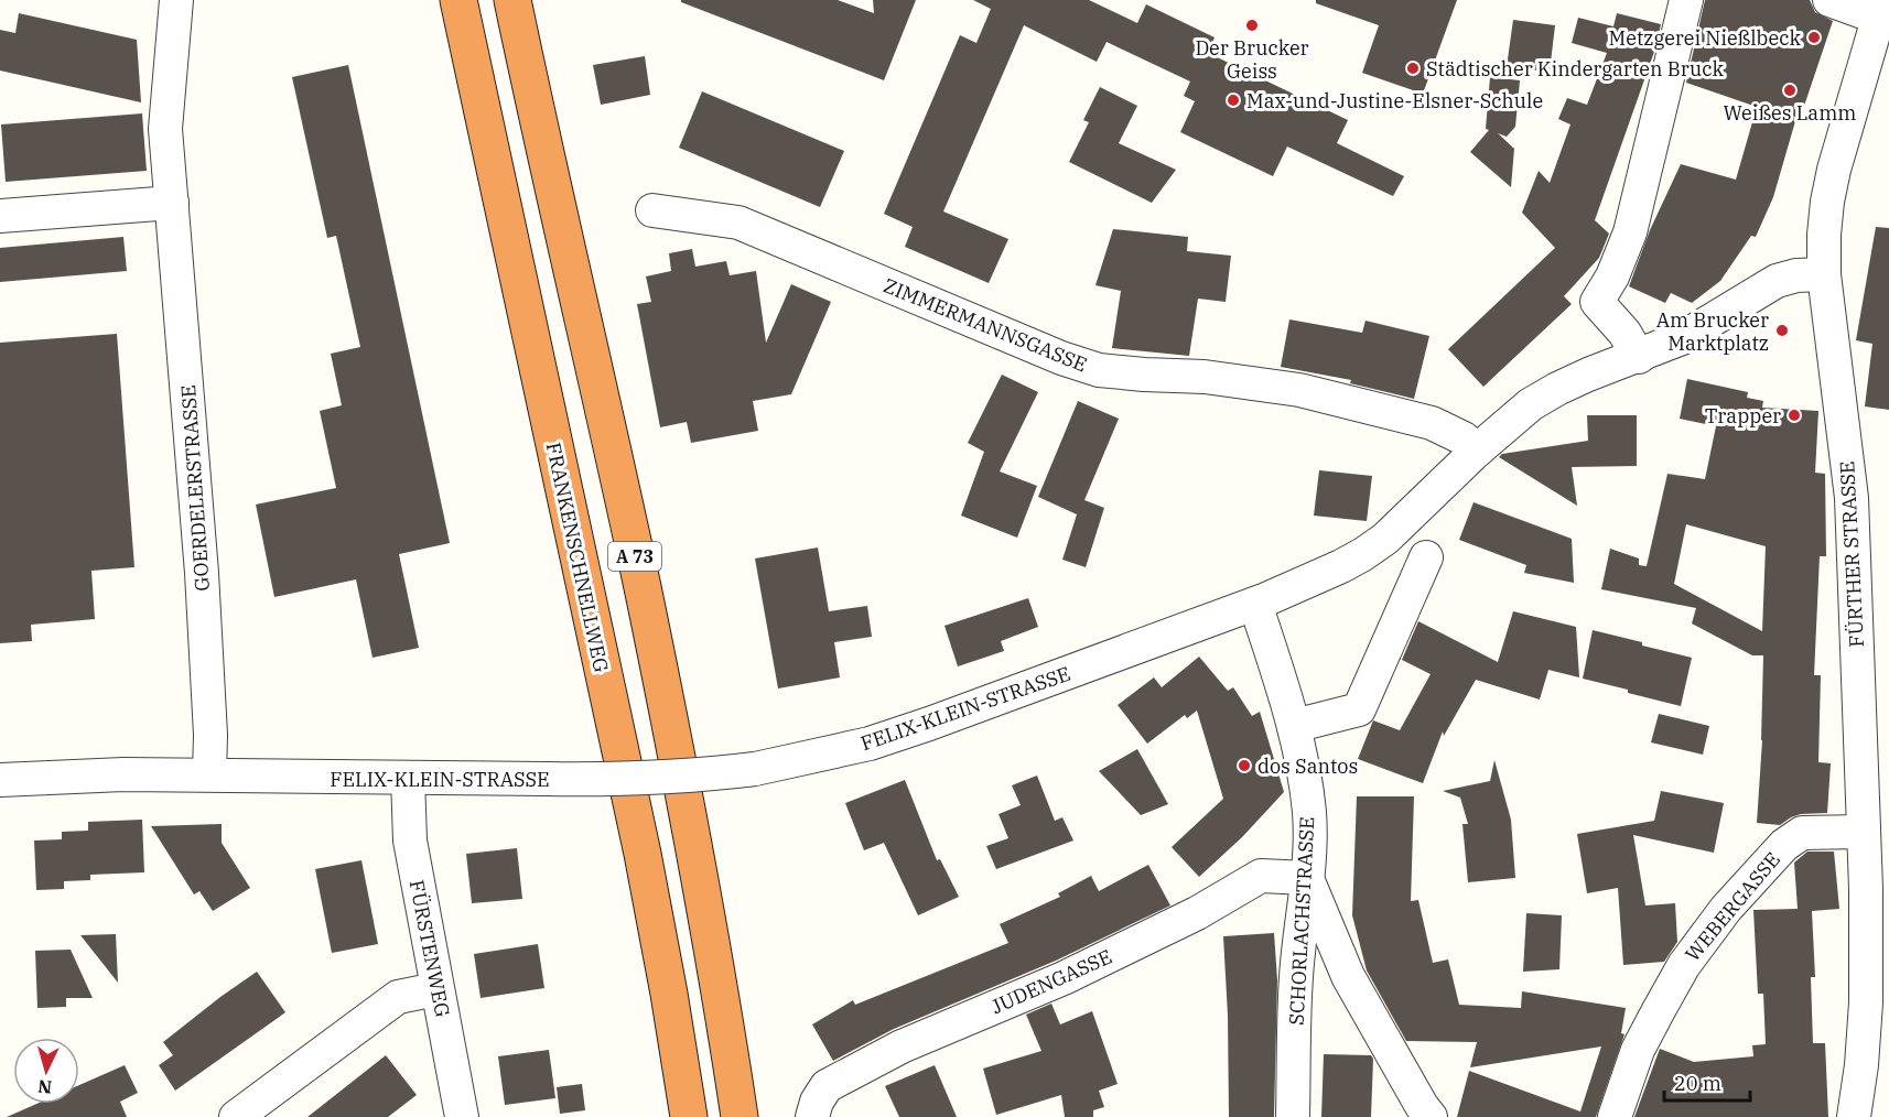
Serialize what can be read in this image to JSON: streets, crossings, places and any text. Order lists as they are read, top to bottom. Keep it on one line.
{"streets":{"highway":["A 73","FRANKENSCHNELLWEG"],"street":["ZIMMERMANNSGASSE","GOERDELERSTRASSE","FÜRTHER STRASSE","FELIX-KLEIN-STRASSE","WEBERGASSE","SCHORLACHSTRASSE","FÜRSTENWEG","JUDENGASSE"]},"crossings":[["ZIMMERMANNSGASSE","FELIX-KLEIN-STRASSE"],["GOERDELERSTRASSE","FELIX-KLEIN-STRASSE"],["FÜRTHER STRASSE","FELIX-KLEIN-STRASSE"],["FÜRTHER STRASSE","WEBERGASSE"],["FELIX-KLEIN-STRASSE","SCHORLACHSTRASSE"],["FELIX-KLEIN-STRASSE","FÜRSTENWEG"],["SCHORLACHSTRASSE","JUDENGASSE"]],"places":["Der Brucker Geiss","Metzgerei Nießlbeck","Städtischer Kindergarten Bruck","Weißes Lamm","Max-und-Justine-Elsner-Schule","Am Brucker Marktplatz","Trapper","dos Santos"],"scale_bar":"20 m","north":"bottom"}
